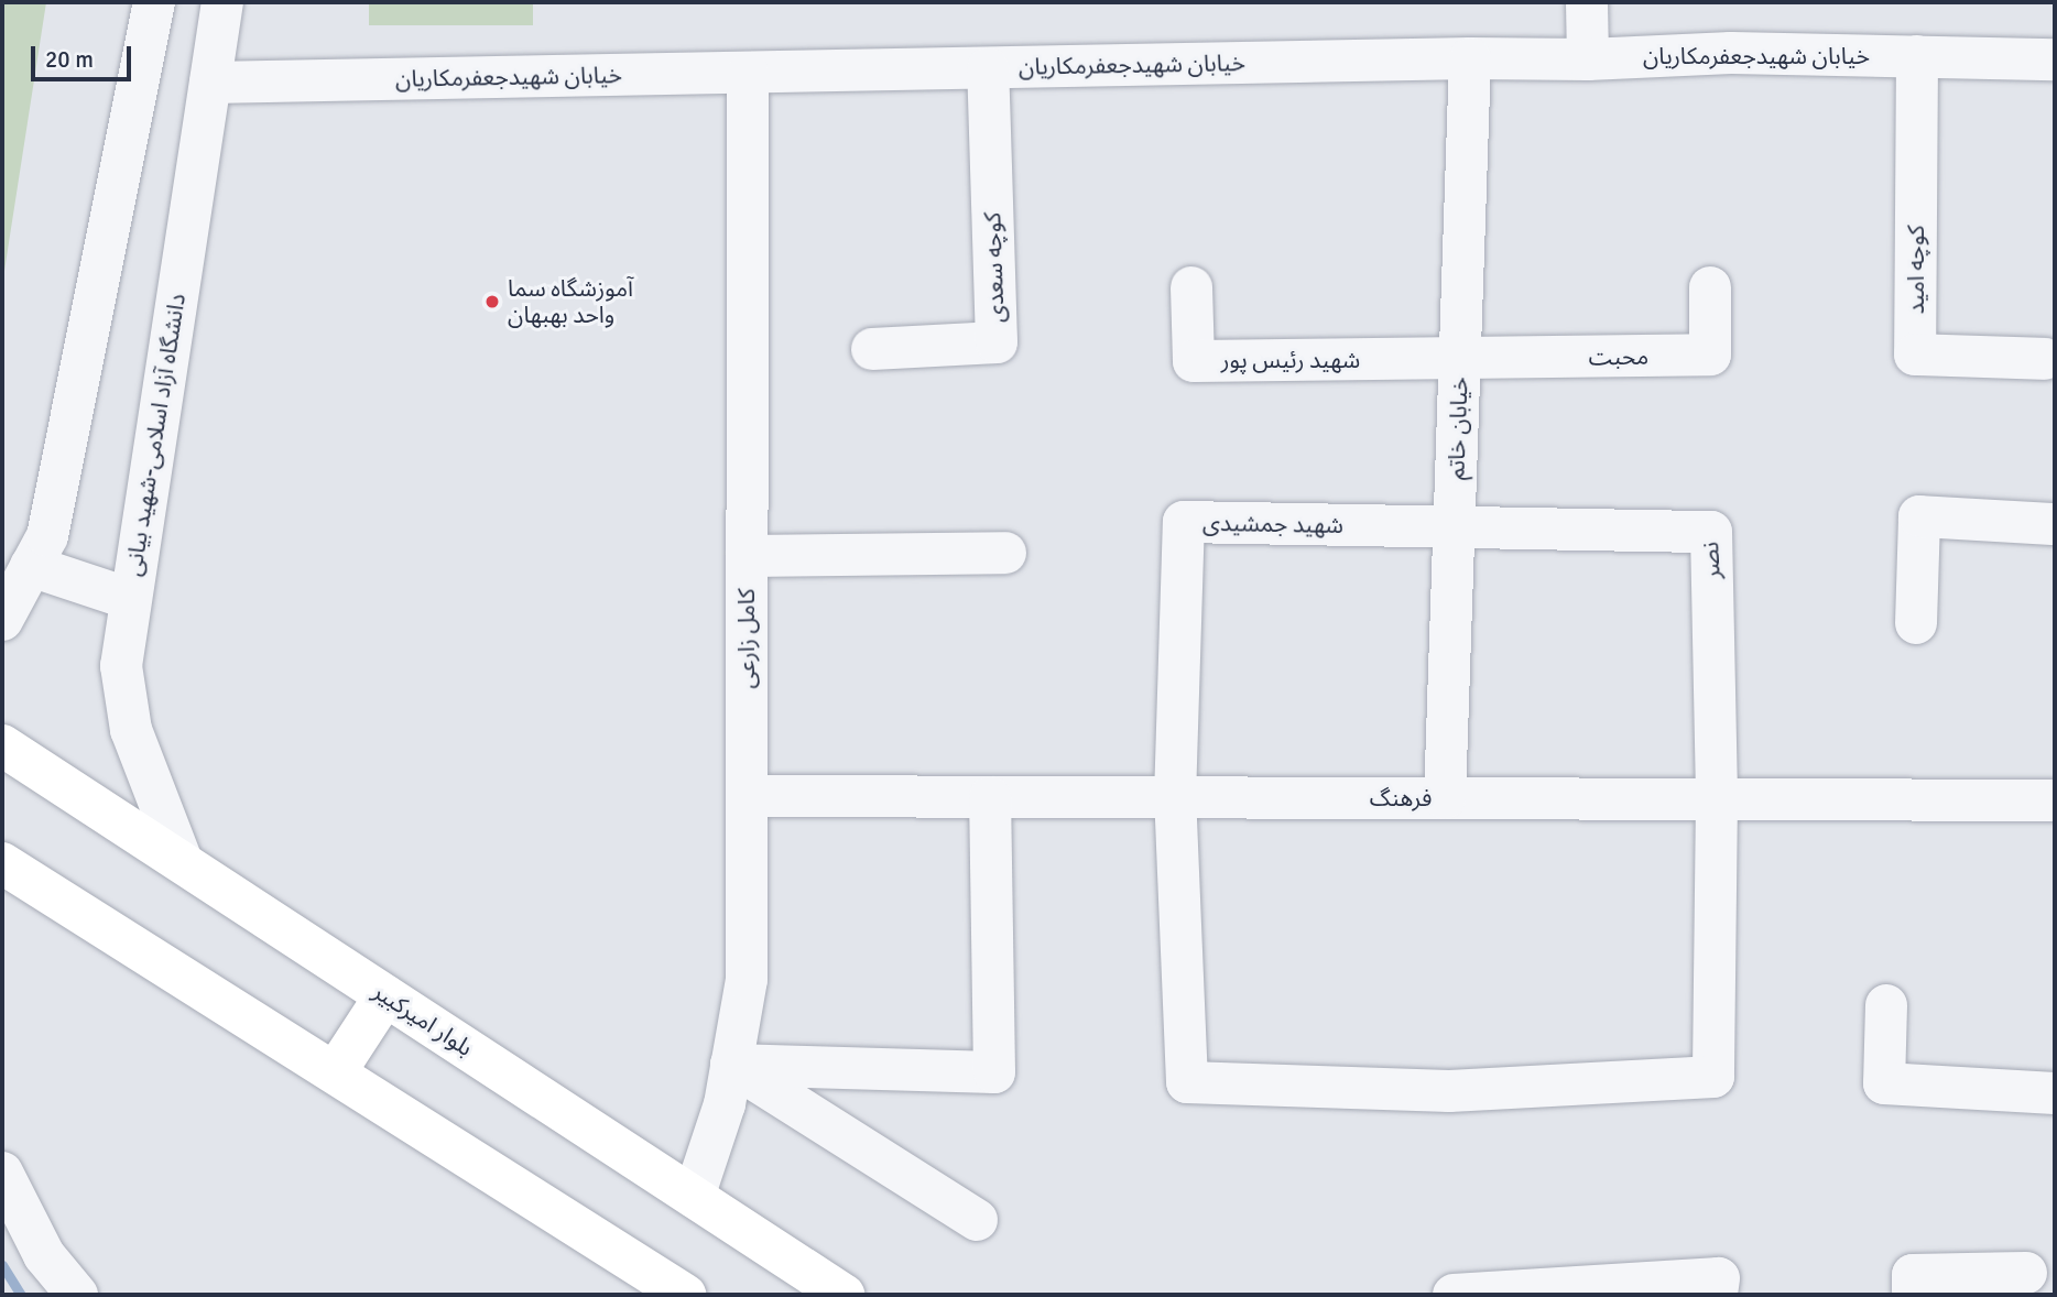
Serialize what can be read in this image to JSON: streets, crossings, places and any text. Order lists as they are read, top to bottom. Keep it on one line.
{"streets":{"main road":["بلوار امیرکبیر"],"street":["خیابان شهیدجعفرمکاریان","کوچه سعدی","کوچه امید","محبت","شهید رئیس پور","خیابان خاتم","دانشگاه آزاد اسلامی-شهید بیانی","شهید جمشیدی","نصر","کامل زارعی","فرهنگ"]},"crossings":[["خیابان شهیدجعفرمکاریان","کوچه سعدی"],["خیابان شهیدجعفرمکاریان","کوچه امید"],["خیابان شهیدجعفرمکاریان","خیابان خاتم"],["خیابان شهیدجعفرمکاریان","دانشگاه آزاد اسلامی-شهید بیانی"],["خیابان شهیدجعفرمکاریان","کامل زارعی"],["محبت","شهید رئیس پور"],["محبت","خیابان خاتم"],["شهید رئیس پور","خیابان خاتم"],["خیابان خاتم","شهید جمشیدی"],["خیابان خاتم","نصر"],["خیابان خاتم","فرهنگ"],["دانشگاه آزاد اسلامی-شهید بیانی","بلوار امیرکبیر"],["شهید جمشیدی","نصر"],["شهید جمشیدی","فرهنگ"],["نصر","فرهنگ"],["کامل زارعی","فرهنگ"],["کامل زارعی","بلوار امیرکبیر"]],"places":["آموزشگاه سما واحد بهبهان"],"scale_bar":"20 m"}
